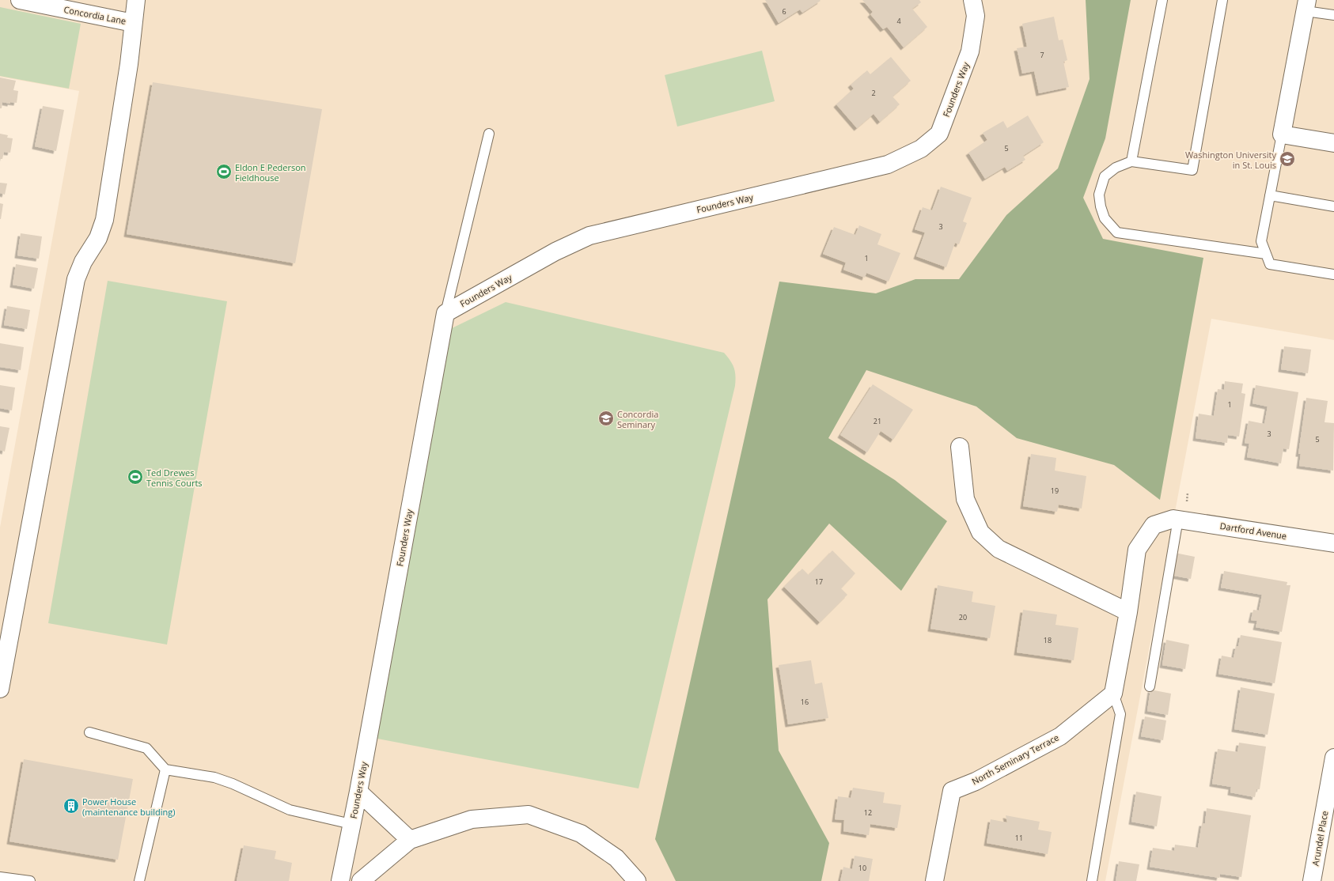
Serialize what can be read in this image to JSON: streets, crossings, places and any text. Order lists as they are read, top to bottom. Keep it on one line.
{"streets":{"street":["Concordia Lane","Founders Way","Dartford Avenue","North Seminary Terrace","Arundel Place"]},"places":{"school or university":["Washington University in St. Louis","Concordia Seminary"],"sports":["Eldon E Pederson Fieldhouse","Ted Drewes Tennis Courts"],"building":["Power House (maintenance building)"]},"house_numbers":["6","4","7","2","5","3","1","1","21","3","5","19","17","20","18","16","12","11","10"]}
